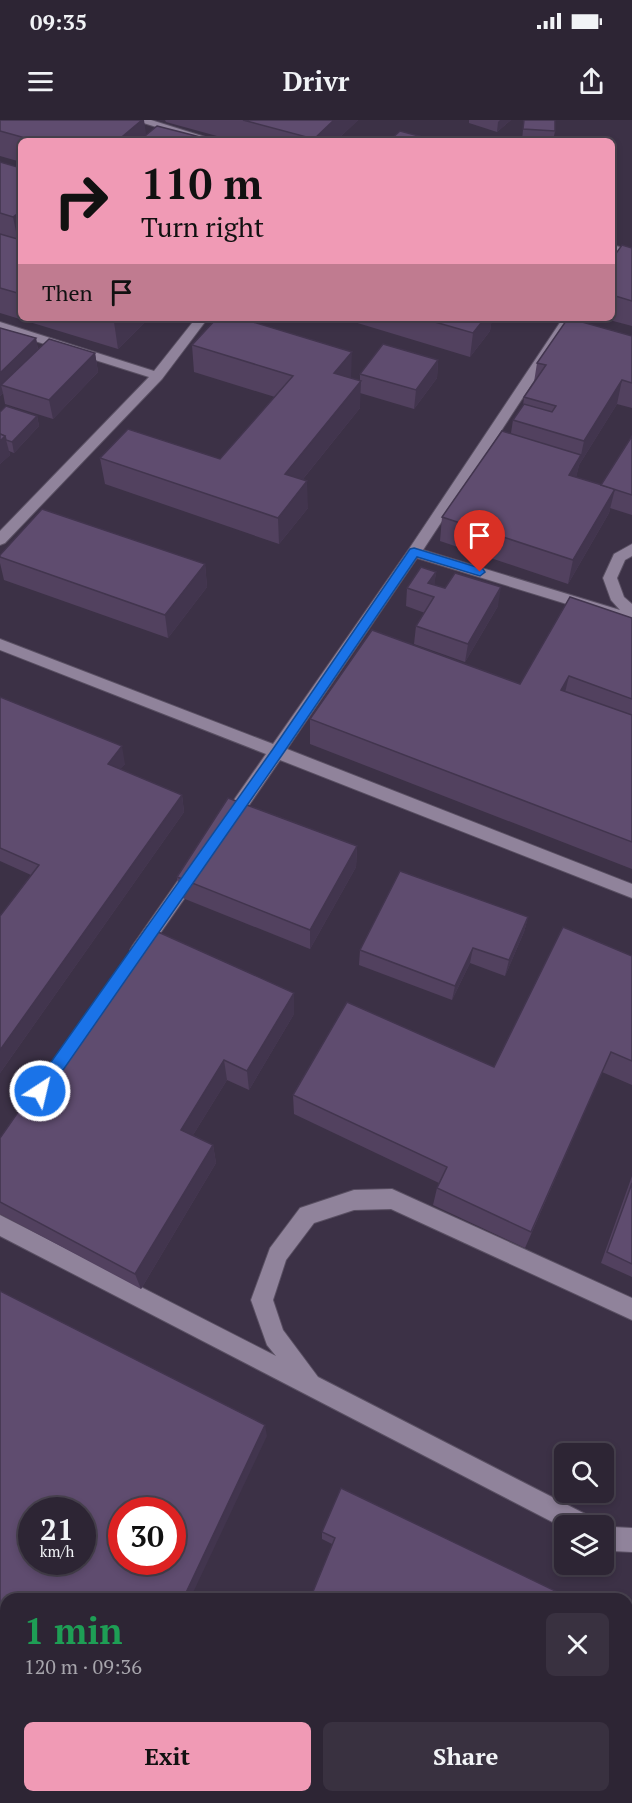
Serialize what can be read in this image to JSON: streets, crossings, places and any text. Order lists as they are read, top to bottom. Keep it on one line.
{"page":{"status":"09:35","header":"Drivr","turn":["110 m","Turn right"],"then":"Then","speed":"21 km/h","limit":"30","heading":["1 min","120 m · 09:36"],"buttons":["Exit","Share"]}}
